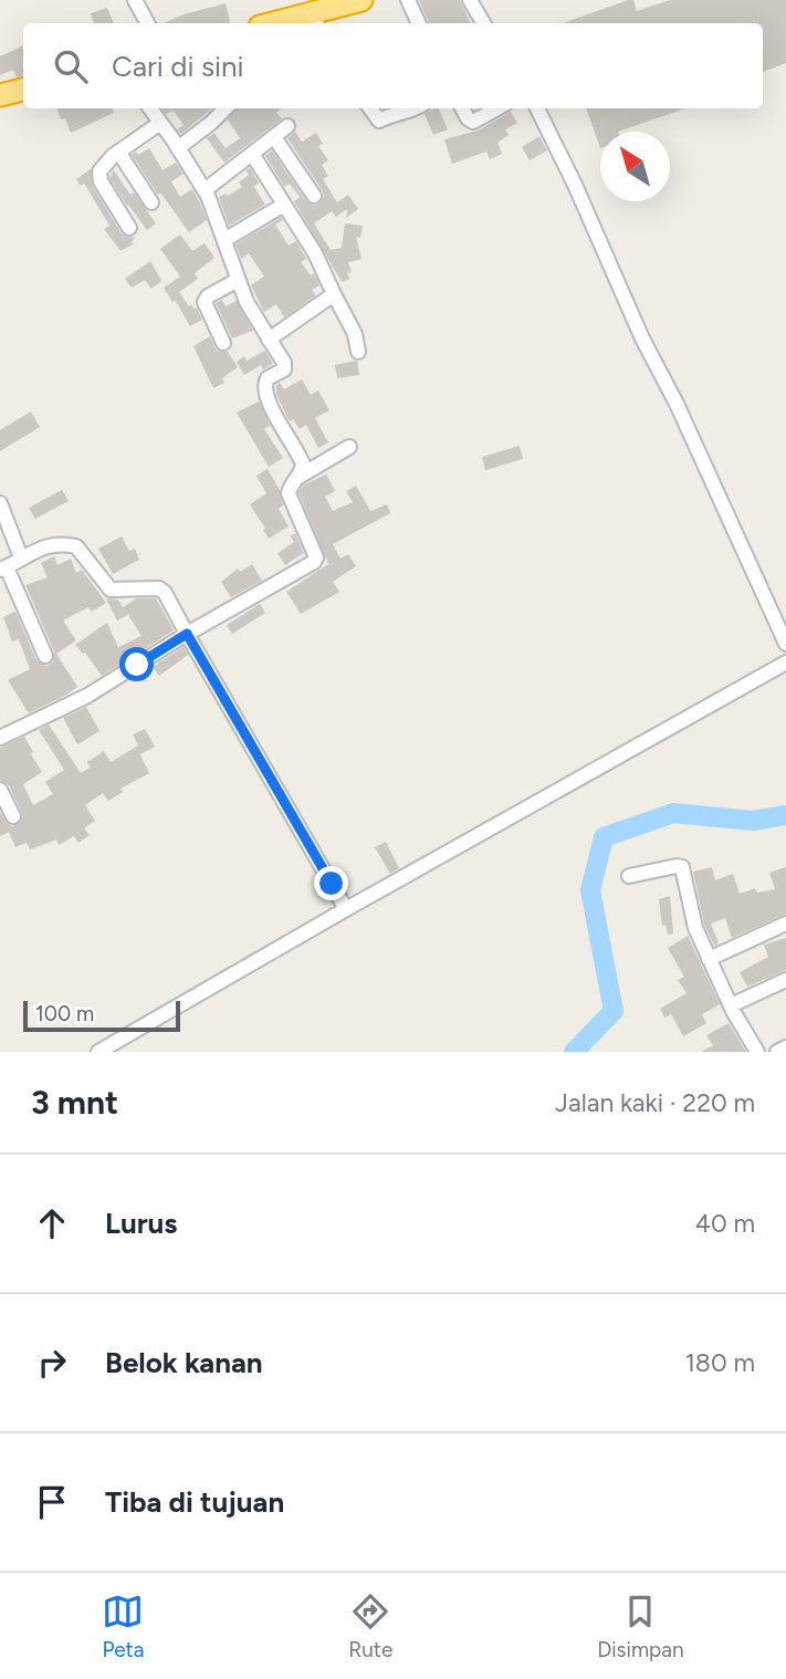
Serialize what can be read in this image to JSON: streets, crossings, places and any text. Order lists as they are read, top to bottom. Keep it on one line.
{"scale_bar":"100 m","north":"top left","page":{"search":"Cari di sini","scale":"100 m","heading":["3 mnt","Jalan kaki · 220 m"],"list":[["Lurus","40 m"],["Belok kanan","180 m"],"Tiba di tujuan"],"nav":["Peta","Rute","Disimpan"]}}
